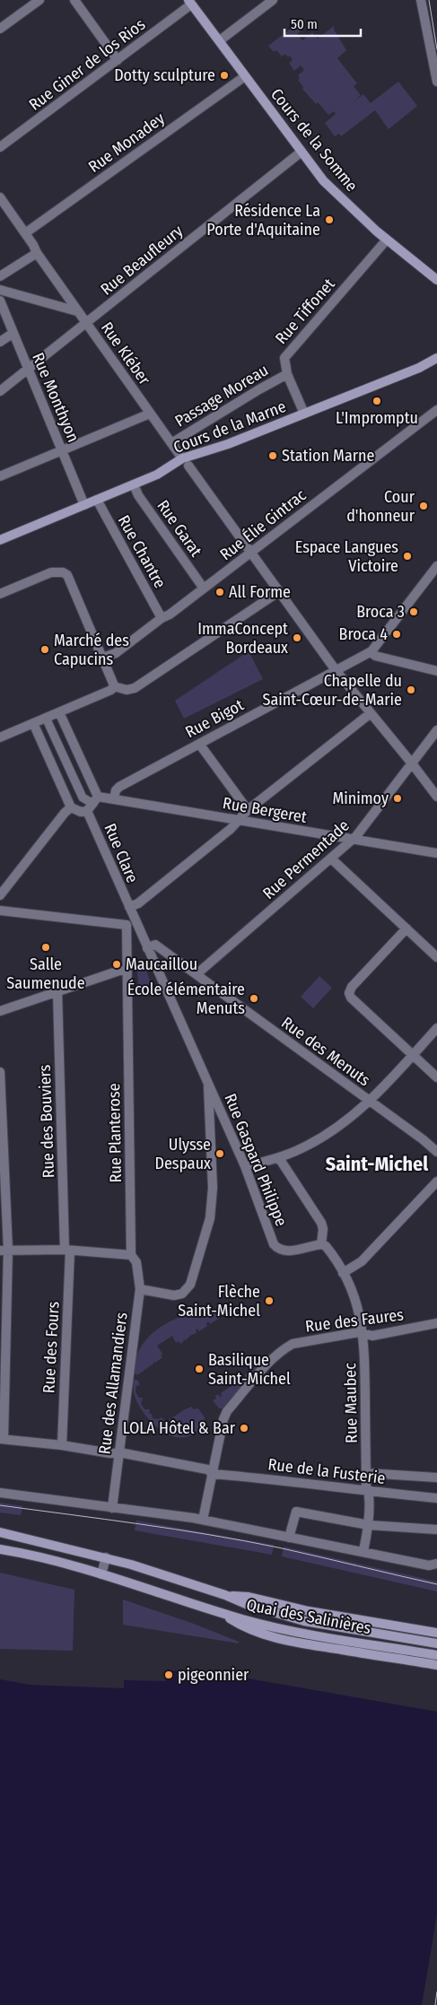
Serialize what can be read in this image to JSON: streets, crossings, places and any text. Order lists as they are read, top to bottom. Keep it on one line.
{"streets":{"main road":["Cours de la Somme","Cours de la Marne","Quai des Salinières"],"street":["Rue Giner de los Rios","Rue Monadey","Rue Beaufleury","Rue Tiffonet","Rue Kléber","Passage Moreau","Rue Monthyon","Rue Élie Gintrac","Rue Garat","Rue Chantre","Rue Bigot","Rue Bergeret","Rue Clare","Rue Permentade","Rue des Menuts","Rue des Bouviers","Rue Planterose","Rue Gaspard Philippe","Rue des Faures","Rue des Fours","Rue des Allamandiers","Rue Maubec","Rue de la Fusterie"]},"crossings":[["Rue Giner de los Rios","Cours de la Somme"],["Cours de la Somme","Rue Monadey"],["Cours de la Somme","Rue Beaufleury"],["Cours de la Somme","Rue Tiffonet"],["Rue Monadey","Rue Kléber"],["Rue Beaufleury","Rue Kléber"],["Rue Beaufleury","Rue Monthyon"],["Rue Tiffonet","Passage Moreau"],["Rue Tiffonet","Cours de la Marne"],["Rue Kléber","Passage Moreau"],["Rue Kléber","Cours de la Marne"],["Rue Kléber","Rue Élie Gintrac"],["Rue Kléber","Rue Bigot"],["Rue Kléber","Rue Permentade"],["Rue Monthyon","Cours de la Marne"],["Cours de la Marne","Rue Garat"],["Cours de la Marne","Rue Chantre"],["Rue Élie Gintrac","Rue Garat"],["Rue Élie Gintrac","Rue Chantre"],["Rue Bigot","Rue Bergeret"],["Rue Bergeret","Rue Clare"],["Rue Bergeret","Rue Permentade"],["Rue Clare","Rue des Menuts"],["Rue Clare","Rue Planterose"],["Rue Clare","Rue Gaspard Philippe"],["Rue Permentade","Rue des Menuts"],["Rue des Menuts","Rue Gaspard Philippe"],["Rue des Bouviers","Rue des Fours"],["Rue Planterose","Rue des Allamandiers"],["Rue Gaspard Philippe","Rue des Allamandiers"],["Rue Gaspard Philippe","Rue Maubec"],["Rue des Faures","Rue Maubec"],["Rue des Faures","Rue de la Fusterie"],["Rue des Fours","Rue de la Fusterie"],["Rue des Allamandiers","Rue de la Fusterie"],["Rue Maubec","Rue de la Fusterie"]],"districts":["Saint-Michel"],"places":["Dotty sculpture","Résidence La Porte d'Aquitaine","L'Impromptu","Station Marne","Cour d'honneur","Espace Langues Victoire","All Forme","Broca 3","Broca 4","ImmaConcept Bordeaux","Marché des Capucins","Chapelle du Saint-Cœur-de-Marie","Minimoy","Salle Saumenude","Maucaillou","École élémentaire Menuts","Ulysse Despaux","Flèche Saint-Michel","Basilique Saint-Michel","LOLA Hôtel & Bar","pigeonnier"],"scale_bar":"50 m"}
